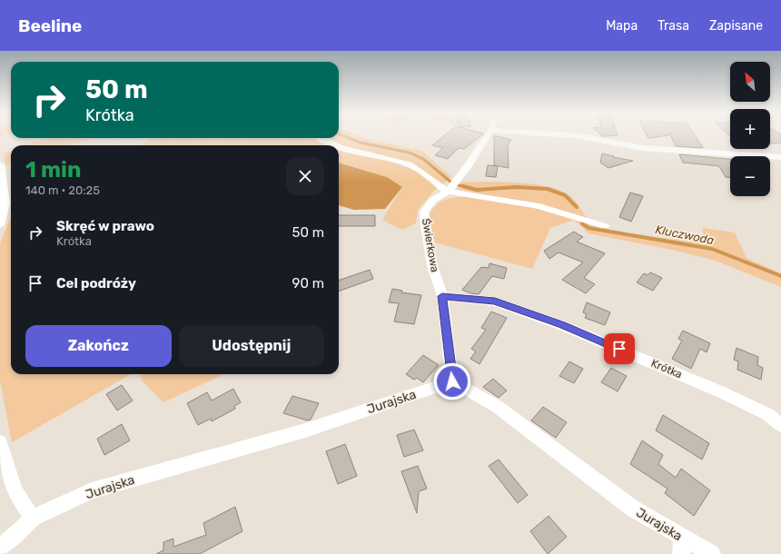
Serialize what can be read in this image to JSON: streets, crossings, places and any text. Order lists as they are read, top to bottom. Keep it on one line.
{"streets":{"street":["Świerkowa","Krótka","Jurajska"]},"crossings":[["Świerkowa","Krótka"],["Świerkowa","Jurajska"]],"water":["Kluczwoda"],"north":"top left","page":{"header":"Beeline","nav":["Mapa","Trasa","Zapisane"],"map_buttons":["+","−"],"turn":["50 m","Krótka"],"heading":["1 min","140 m · 20:25"],"list":[{"name":"Skręć w prawo","note":"Krótka","value":"50 m"},{"name":"Cel podróży","value":"90 m"}],"buttons":["Zakończ","Udostępnij"]}}
